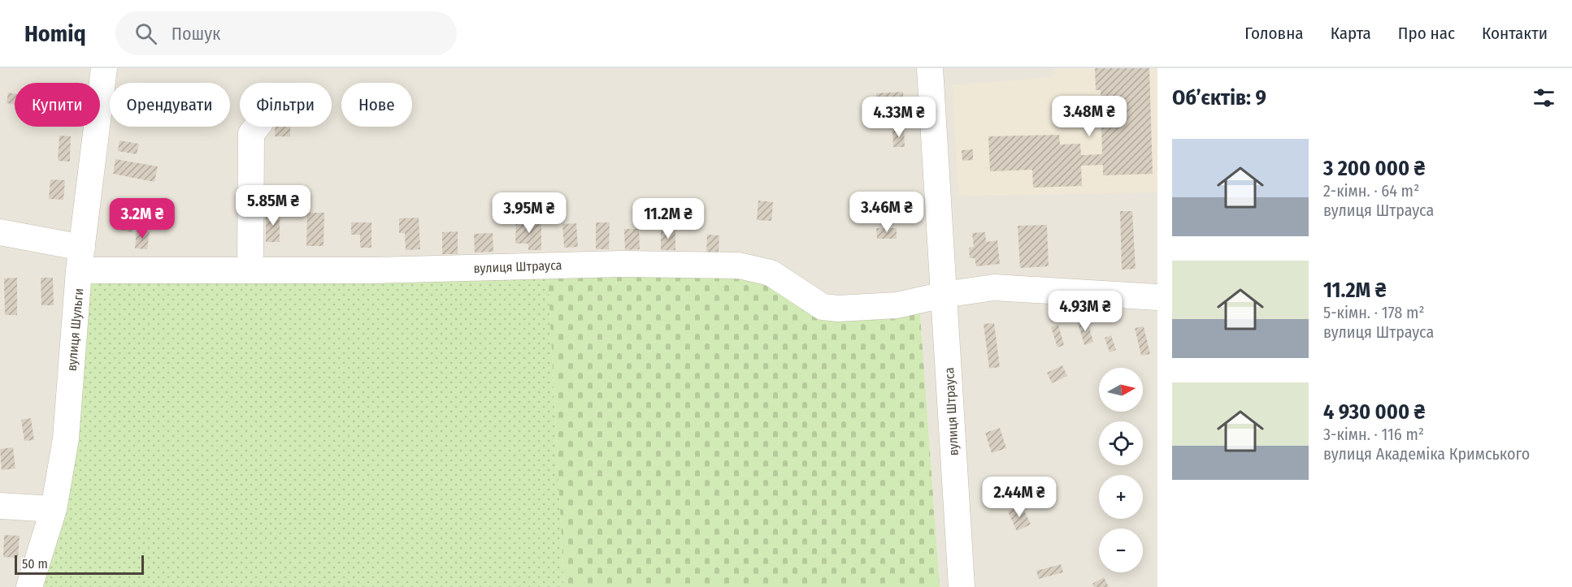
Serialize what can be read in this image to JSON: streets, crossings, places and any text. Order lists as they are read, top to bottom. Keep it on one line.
{"streets":{"street":["вулиця Штрауса","вулиця Шульги"]},"crossings":[["вулиця Штрауса","вулиця Шульги"]],"scale_bar":"50 m","north":"right","page":{"header":"Homiq","search":"Пошук","nav":["Головна","Карта","Про нас","Контакти"],"heading":"Об’єктів: 9","chip":["Купити","Орендувати","Фільтри","Нове"],"price":["3.48M ₴","4.33M ₴","5.85M ₴","3.46M ₴","3.95M ₴","3.2M ₴","11.2M ₴","4.93M ₴","2.44M ₴"],"list":[{"name":"3 200 000 ₴","note":"2-кімн. · 64 m² · вулиця Штрауса"},{"name":"11.2M ₴","note":"5-кімн. · 178 m² · вулиця Штрауса"},{"name":"4 930 000 ₴","note":"3-кімн. · 116 m² · вулиця Академіка Кримського"}],"map_buttons":["+","−"],"scale":"50 m"}}
